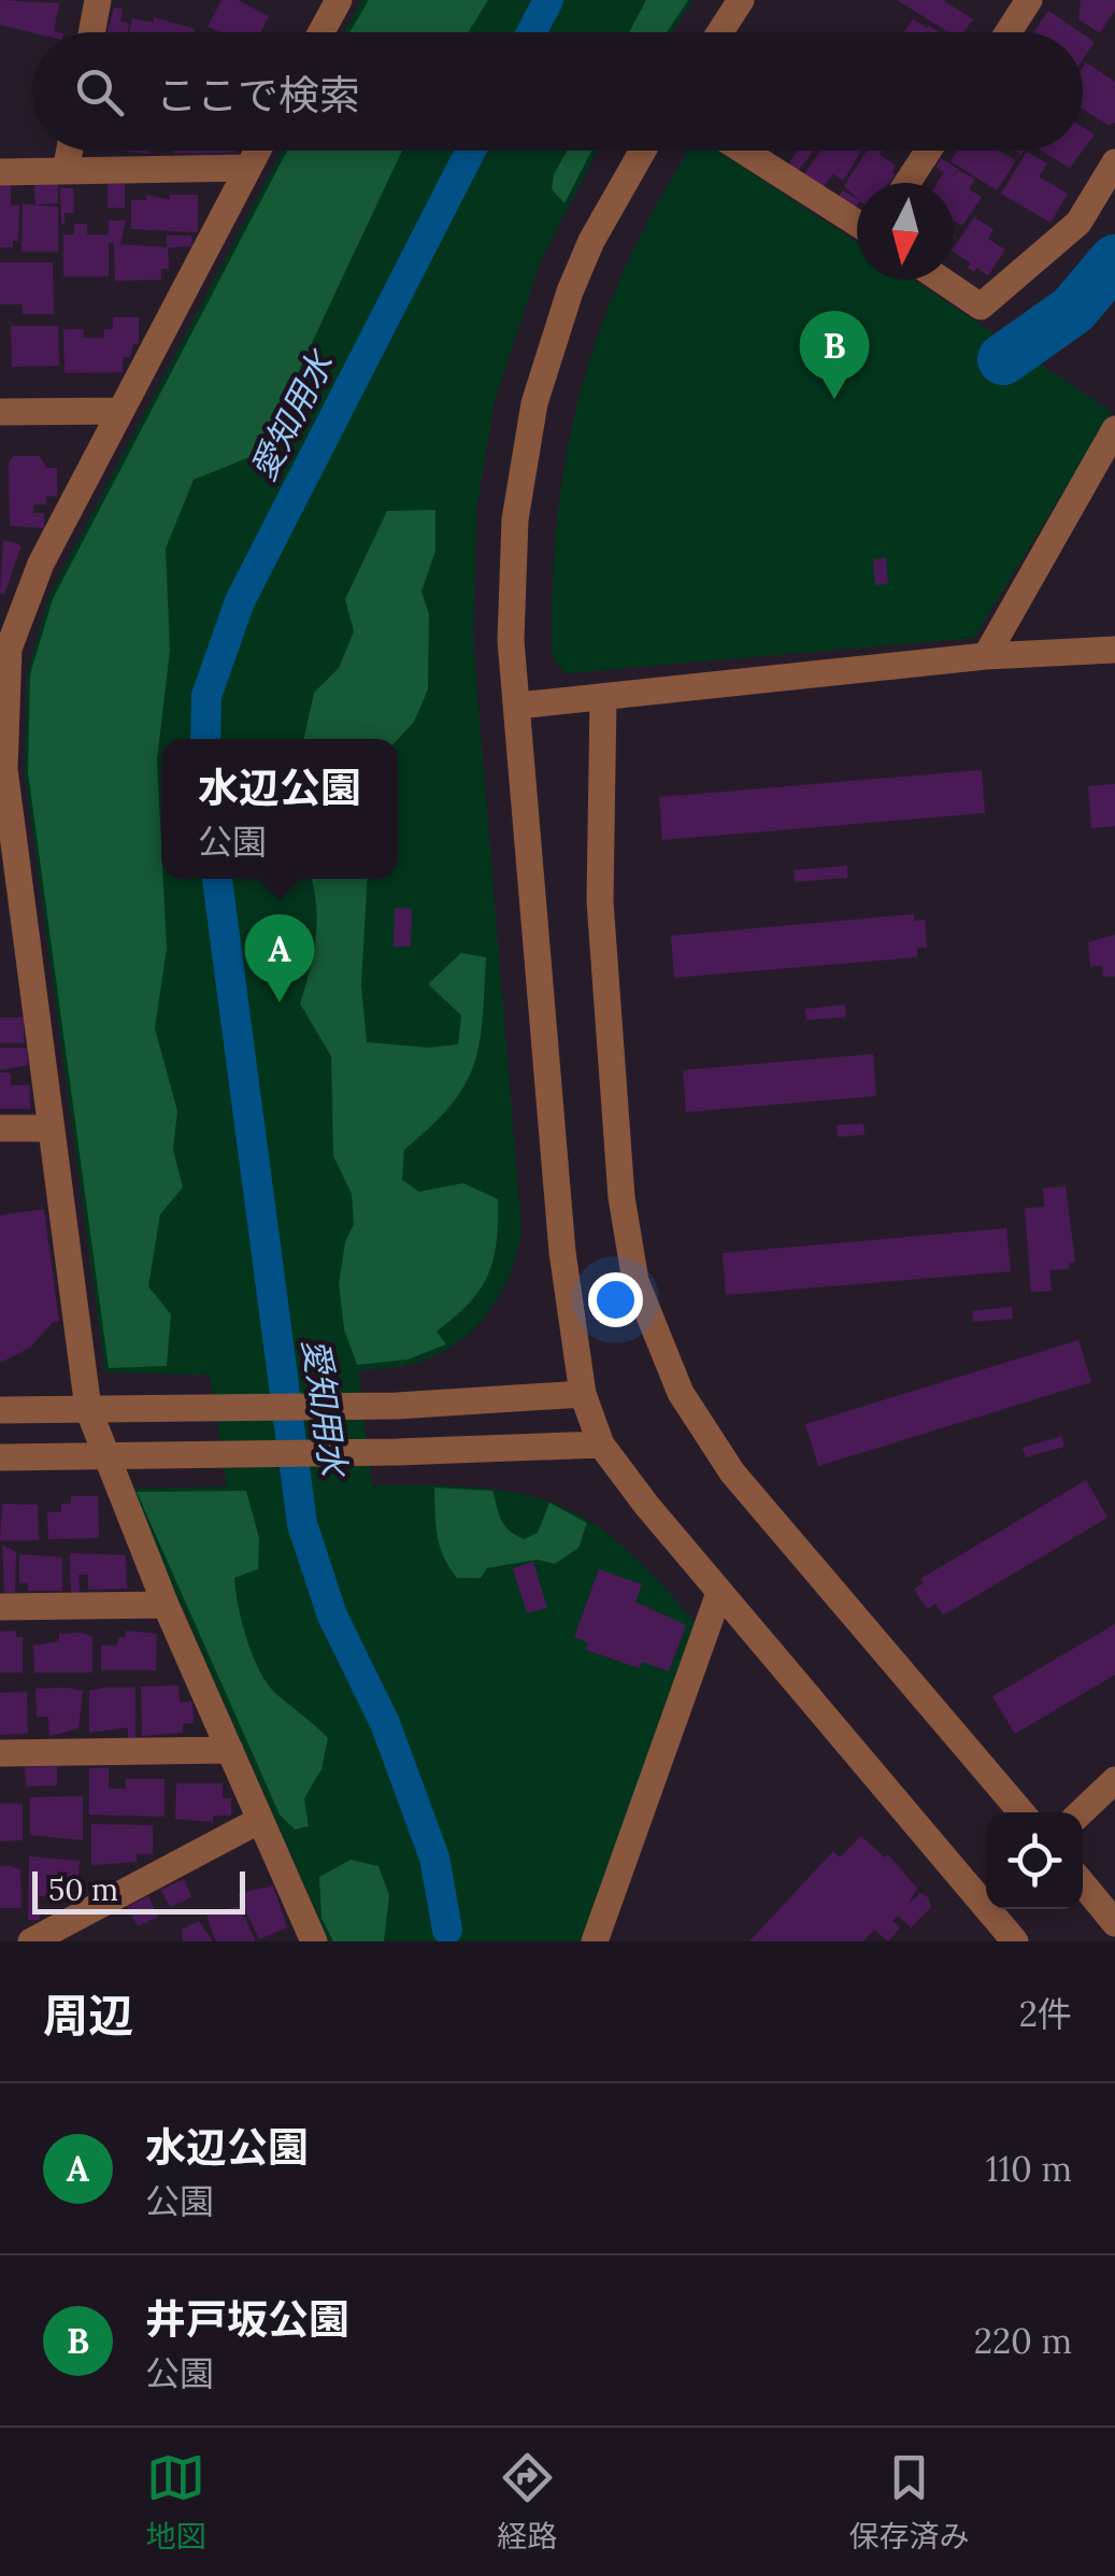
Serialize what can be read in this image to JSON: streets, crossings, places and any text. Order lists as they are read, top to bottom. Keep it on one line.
{"water":["愛知用水"],"scale_bar":"50 m","north":"bottom","page":{"search":"ここで検索","pins":["B","A"],"popup":["水辺公園","公園"],"scale":"50 m","heading":["周辺","2件"],"list":[{"mark":"A","name":"水辺公園","note":"公園","value":"110 m"},{"mark":"B","name":"井戸坂公園","note":"公園","value":"220 m"}],"nav":["地図","経路","保存済み"]}}
